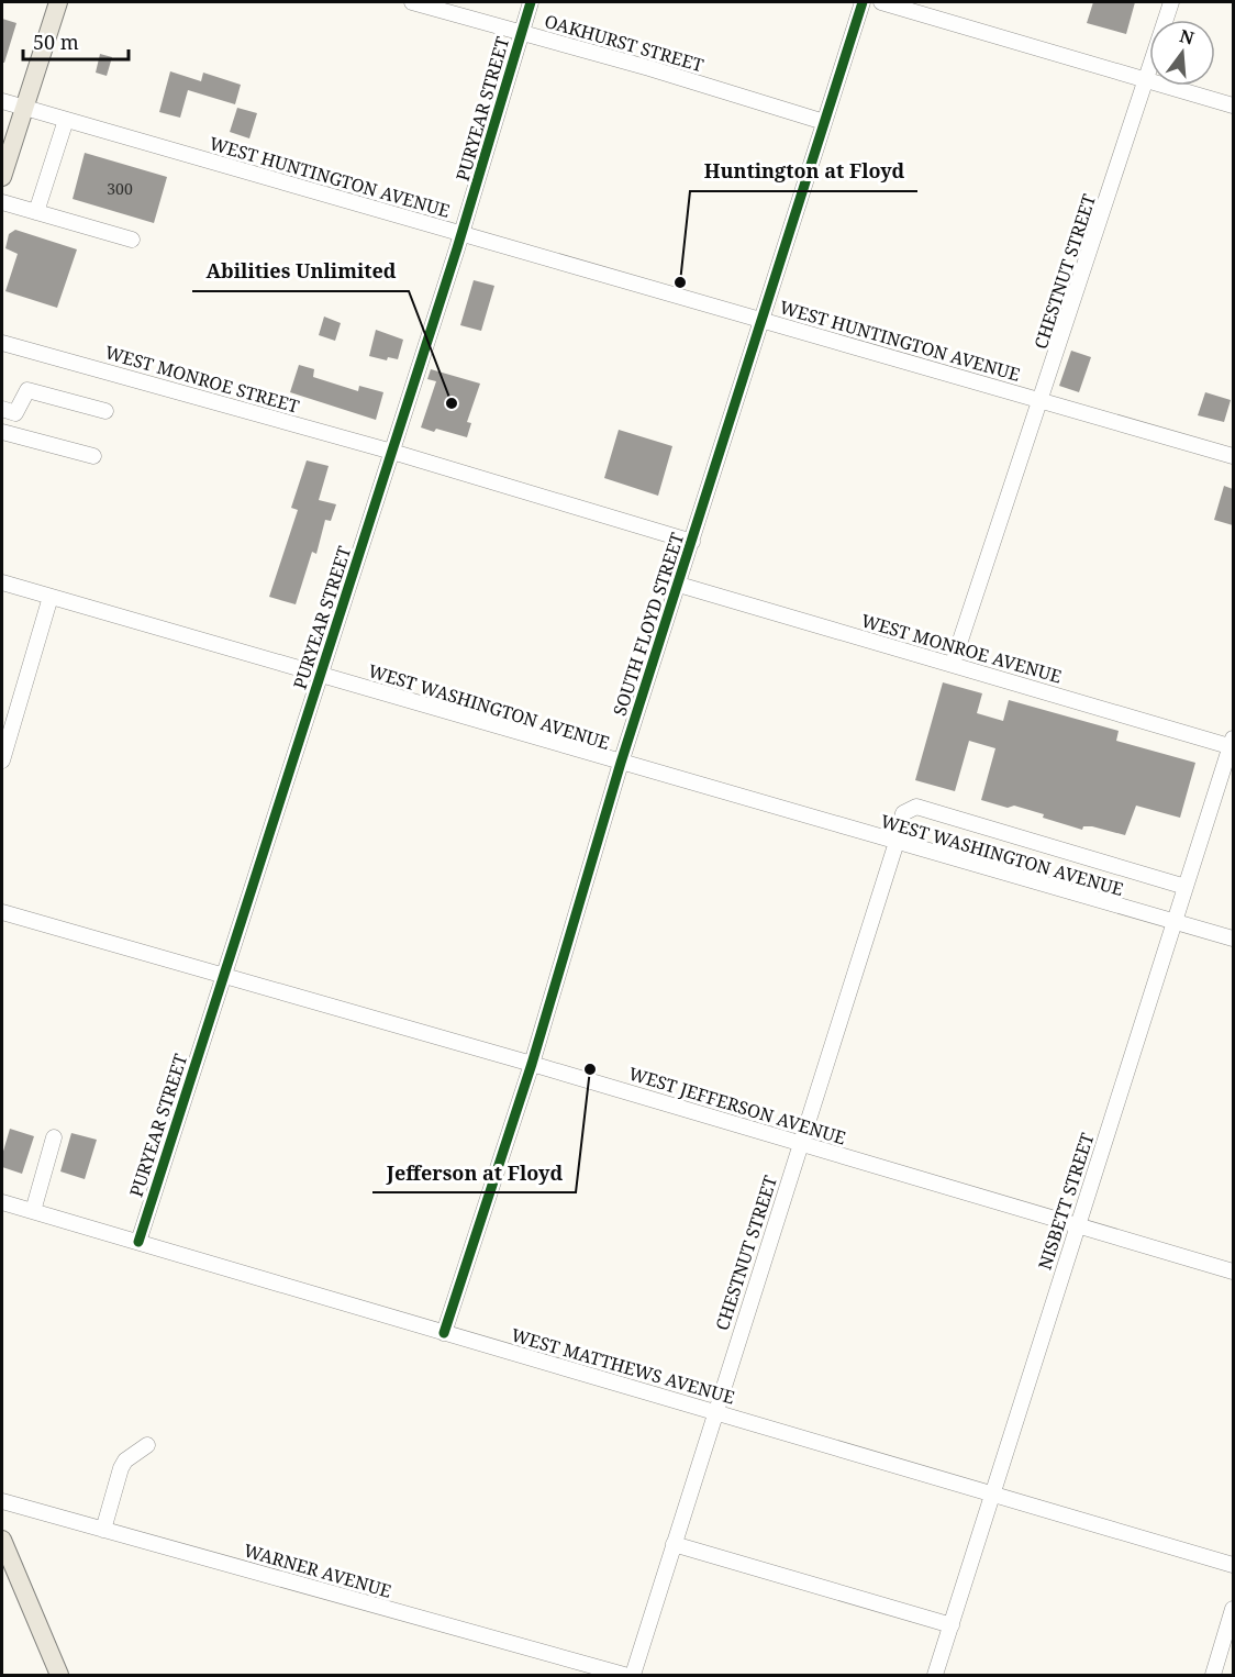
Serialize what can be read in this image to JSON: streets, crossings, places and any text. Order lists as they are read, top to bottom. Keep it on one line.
{"streets":{"street":["OAKHURST STREET","PURYEAR STREET","WEST HUNTINGTON AVENUE","CHESTNUT STREET","WEST MONROE STREET","SOUTH FLOYD STREET","WEST MONROE AVENUE","WEST WASHINGTON AVENUE","WEST JEFFERSON AVENUE","NISBETT STREET","WEST MATTHEWS AVENUE","WARNER AVENUE"]},"crossings":[["OAKHURST STREET","PURYEAR STREET"],["OAKHURST STREET","SOUTH FLOYD STREET"],["PURYEAR STREET","WEST HUNTINGTON AVENUE"],["PURYEAR STREET","WEST MONROE STREET"],["PURYEAR STREET","WEST WASHINGTON AVENUE"],["PURYEAR STREET","WEST JEFFERSON AVENUE"],["PURYEAR STREET","WEST MATTHEWS AVENUE"],["WEST HUNTINGTON AVENUE","CHESTNUT STREET"],["WEST HUNTINGTON AVENUE","SOUTH FLOYD STREET"],["CHESTNUT STREET","WEST MONROE AVENUE"],["CHESTNUT STREET","WEST WASHINGTON AVENUE"],["CHESTNUT STREET","WEST JEFFERSON AVENUE"],["CHESTNUT STREET","NISBETT STREET"],["CHESTNUT STREET","WEST MATTHEWS AVENUE"],["SOUTH FLOYD STREET","WEST MONROE AVENUE"],["SOUTH FLOYD STREET","WEST WASHINGTON AVENUE"],["SOUTH FLOYD STREET","WEST JEFFERSON AVENUE"],["SOUTH FLOYD STREET","WEST MATTHEWS AVENUE"],["WEST MONROE AVENUE","NISBETT STREET"],["WEST WASHINGTON AVENUE","NISBETT STREET"],["WEST JEFFERSON AVENUE","NISBETT STREET"],["NISBETT STREET","WEST MATTHEWS AVENUE"]],"places":["Huntington at Floyd","Abilities Unlimited","Jefferson at Floyd"],"house_numbers":["300"],"scale_bar":"50 m","north":"top"}
